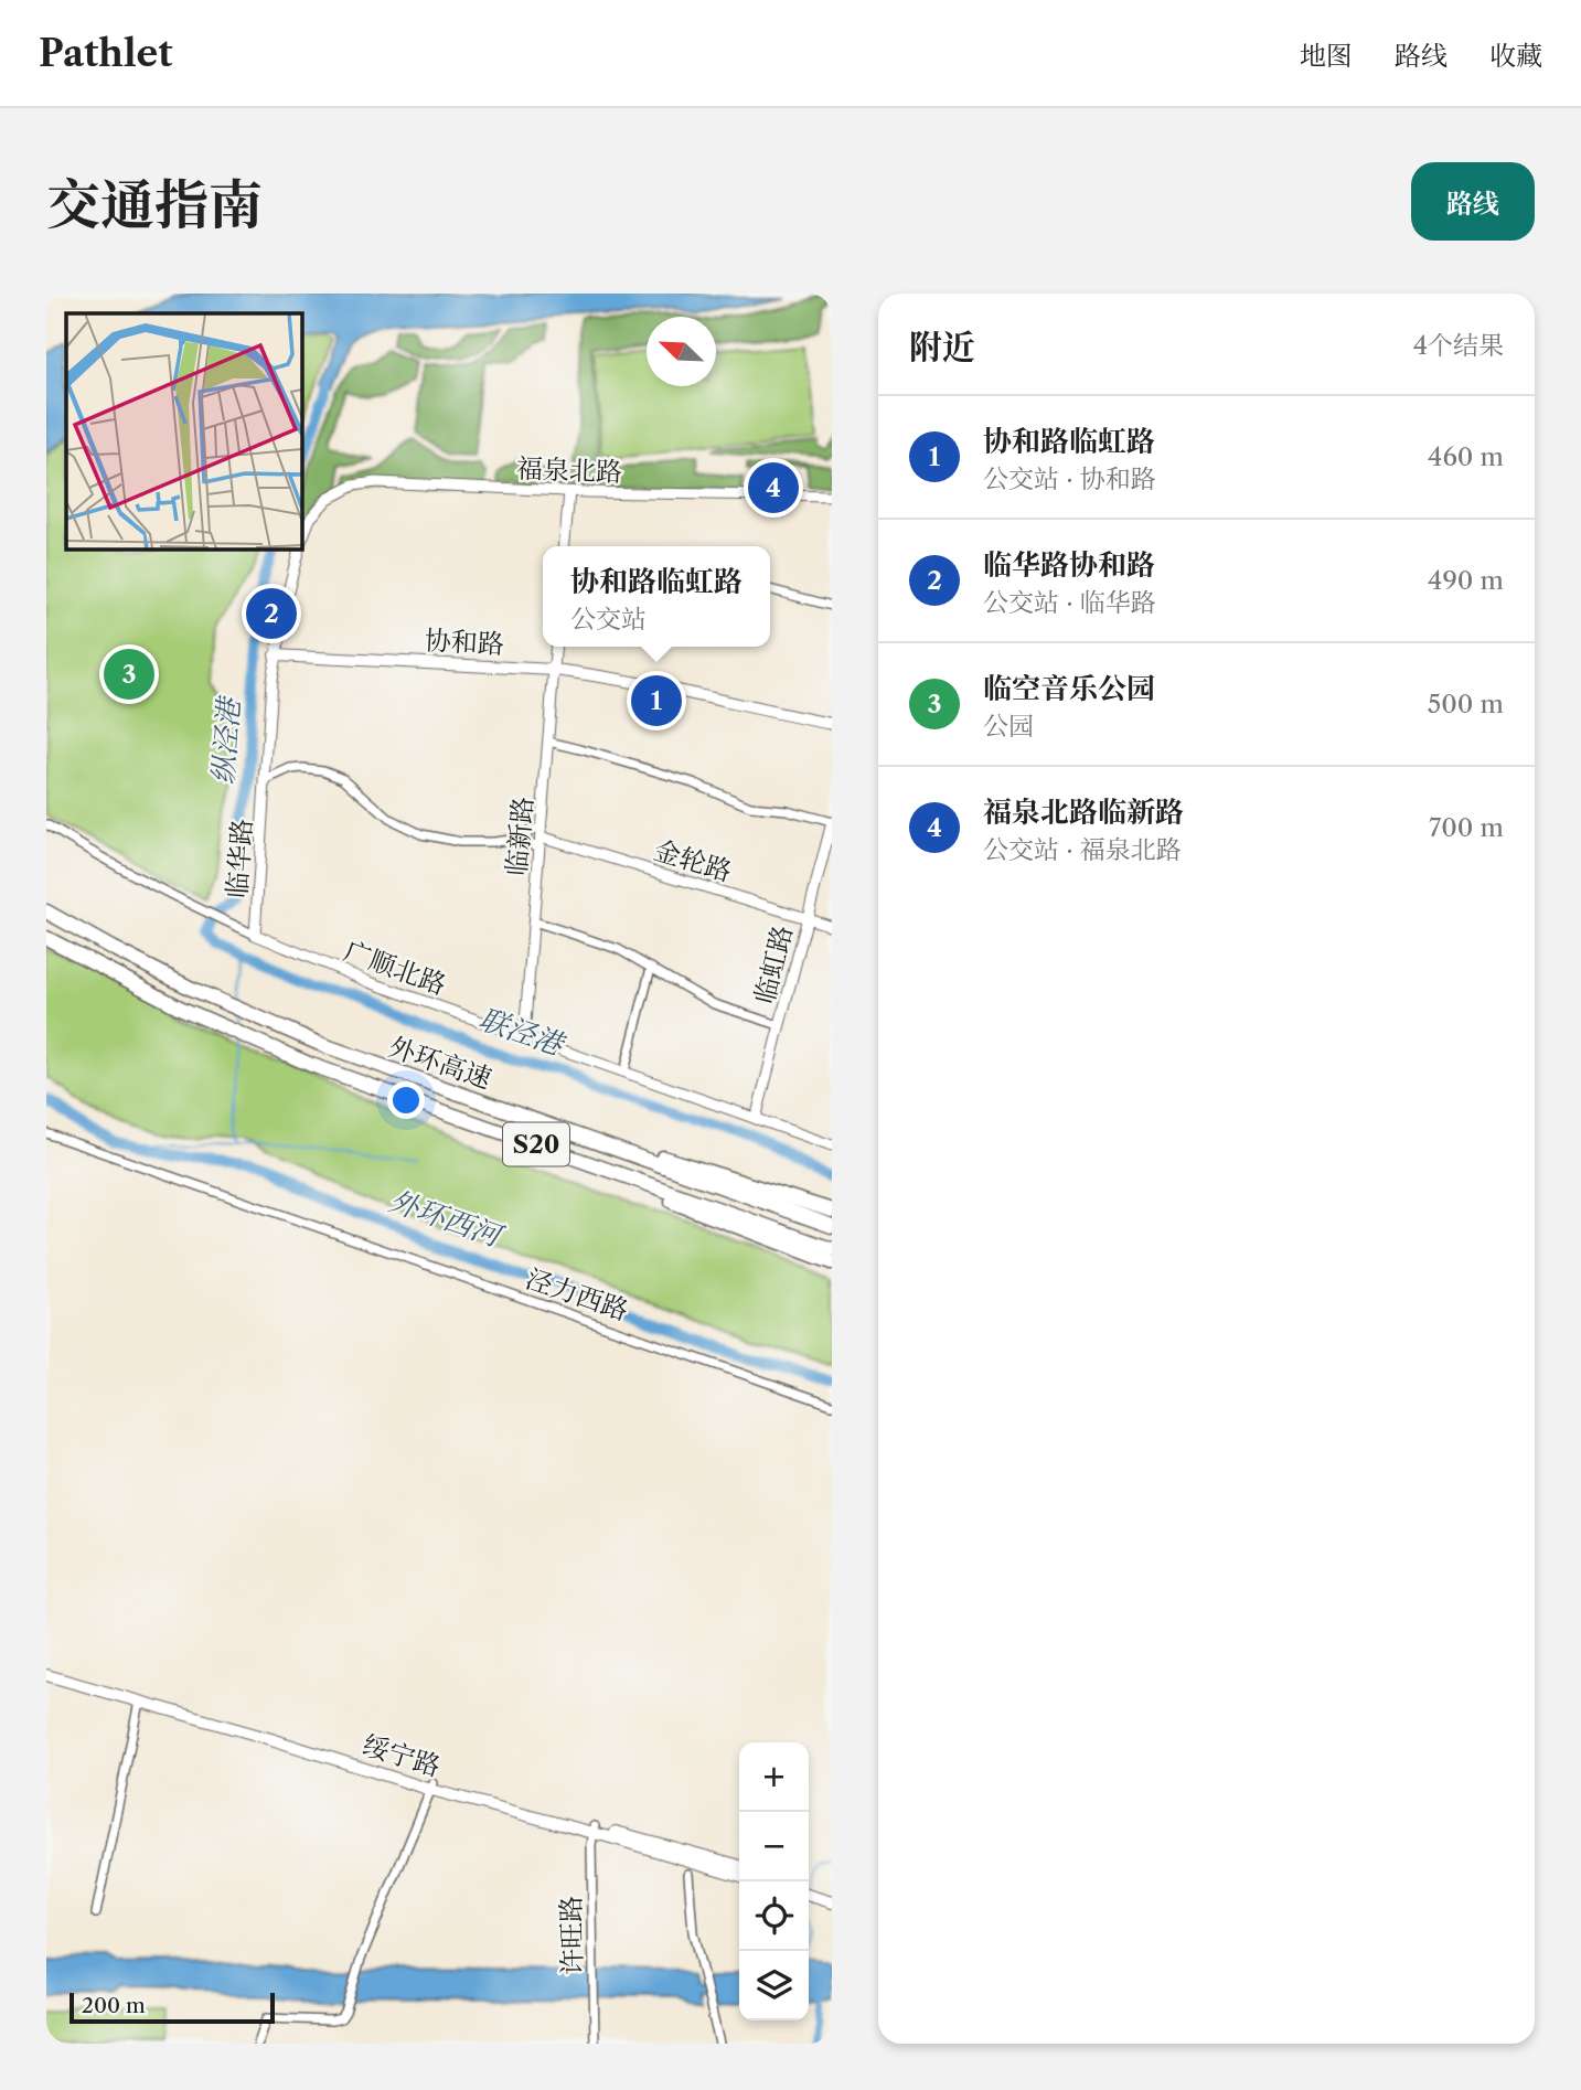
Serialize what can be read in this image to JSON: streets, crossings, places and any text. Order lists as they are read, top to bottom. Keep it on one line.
{"streets":{"highway":["外环高速","S20"],"main road":["协和路","绥宁路"],"street":["福泉北路","临新路","临华路","金轮路","临虹路","广顺北路","泾力西路","许旺路"]},"crossings":[["福泉北路","临华路"],["协和路","临新路"],["协和路","临华路"],["临新路","金轮路"],["临新路","广顺北路"],["临华路","广顺北路"],["金轮路","临虹路"],["临虹路","广顺北路"],["绥宁路","许旺路"]],"water":["纵泾港","联泾港","外环西河"],"scale_bar":"200 m","north":"top left","page":{"header":"Pathlet","nav":["地图","路线","收藏"],"title":"交通指南","buttons":"路线","heading":["附近","4个结果"],"list":[{"mark":"1","name":"协和路临虹路","note":"公交站 · 协和路","value":"460 m"},{"mark":"2","name":"临华路协和路","note":"公交站 · 临华路","value":"490 m"},{"mark":"3","name":"临空音乐公园","note":"公园","value":"500 m"},{"mark":"4","name":"福泉北路临新路","note":"公交站 · 福泉北路","value":"700 m"}],"pins":["4","2","3","1"],"popup":["协和路临虹路","公交站"],"map_buttons":["+","−"],"scale":"200 m"}}
